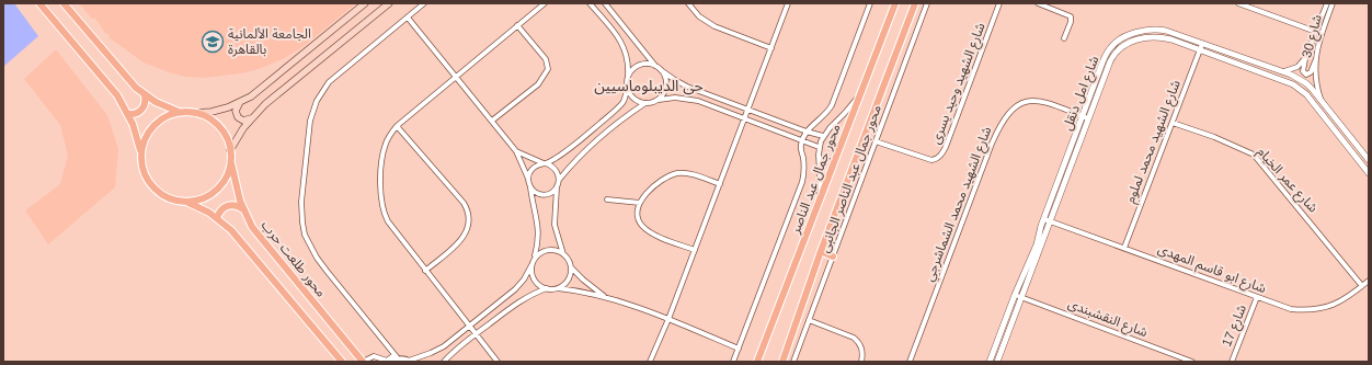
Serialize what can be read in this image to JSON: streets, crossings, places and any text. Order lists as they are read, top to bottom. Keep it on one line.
{"streets":{"main road":["محور جمال عبد الناصر","محور طلعت حرب"],"street":["شارع 30","شارع الشهيد وحيد يسرى","شارع امل دنقل","شارع الشهيد محمد لملوم","محور جمال عبد الناصر الجانبى","شارع عمر الخيام","شارع الشهيد محمد الشماشرجي","شارع ابو قاسم المهدى","شارع النقشبندى","شارع 17"]},"crossings":[["شارع 30","شارع امل دنقل"],["شارع الشهيد وحيد يسرى","محور جمال عبد الناصر الجانبى"],["شارع امل دنقل","شارع الشهيد محمد لملوم"],["شارع امل دنقل","شارع الشهيد محمد الشماشرجي"],["شارع امل دنقل","شارع ابو قاسم المهدى"],["شارع امل دنقل","شارع النقشبندى"],["شارع الشهيد محمد لملوم","شارع عمر الخيام"],["شارع الشهيد محمد لملوم","شارع ابو قاسم المهدى"],["شارع عمر الخيام","شارع ابو قاسم المهدى"],["شارع ابو قاسم المهدى","شارع 17"]],"districts":["حى الديبلوماسيين"],"places":{"school or university":["الجامعة الألمانية بالقاهرة"]}}
